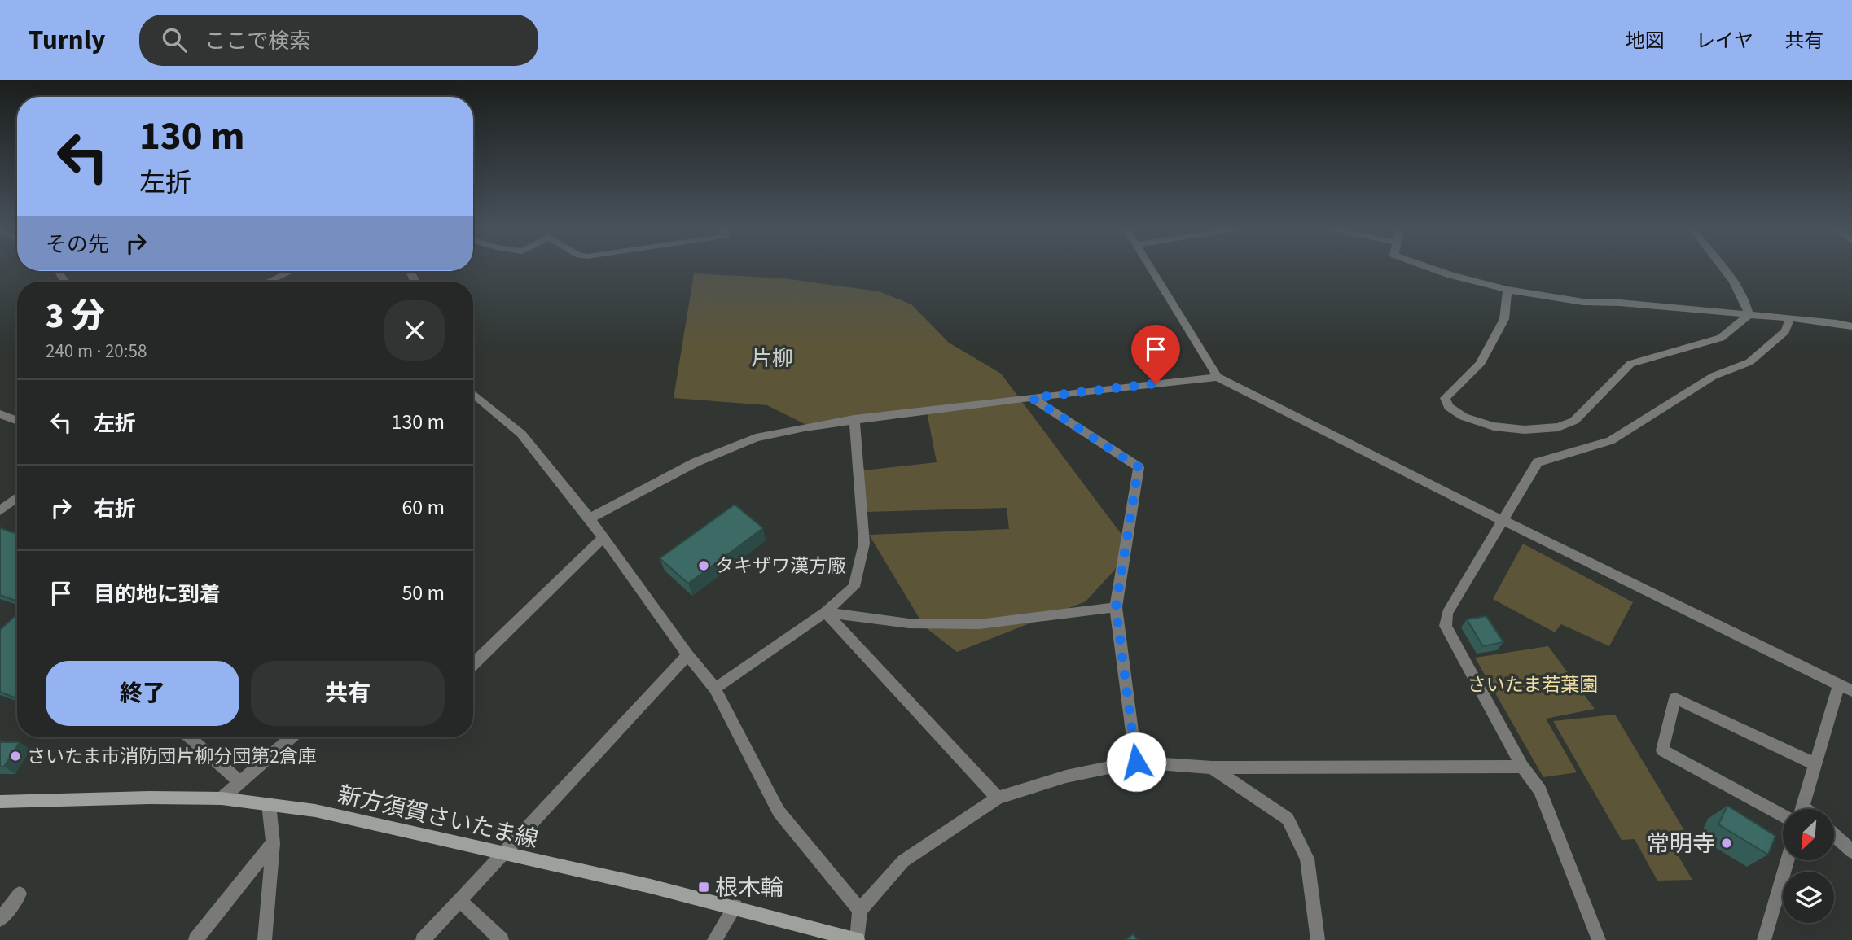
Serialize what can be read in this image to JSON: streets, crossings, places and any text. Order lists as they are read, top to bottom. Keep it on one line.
{"streets":{"main road":["新方須賀さいたま線"]},"districts":["片柳"],"parks":["さいたま若葉園"],"places":{"other":["タキザワ漢方廠","さいたま市消防団片柳分団第2倉庫","常明寺"],"transit":["根木輪"]},"north":"bottom left","page":{"header":"Turnly","search":"ここで検索","nav":["地図","レイヤ","共有"],"turn":["130 m","左折"],"then":"その先","heading":["3 分","240 m · 20:58"],"list":[{"name":"左折","value":"130 m"},{"name":"右折","value":"60 m"},{"name":"目的地に到着","value":"50 m"}],"buttons":["終了","共有"]}}
